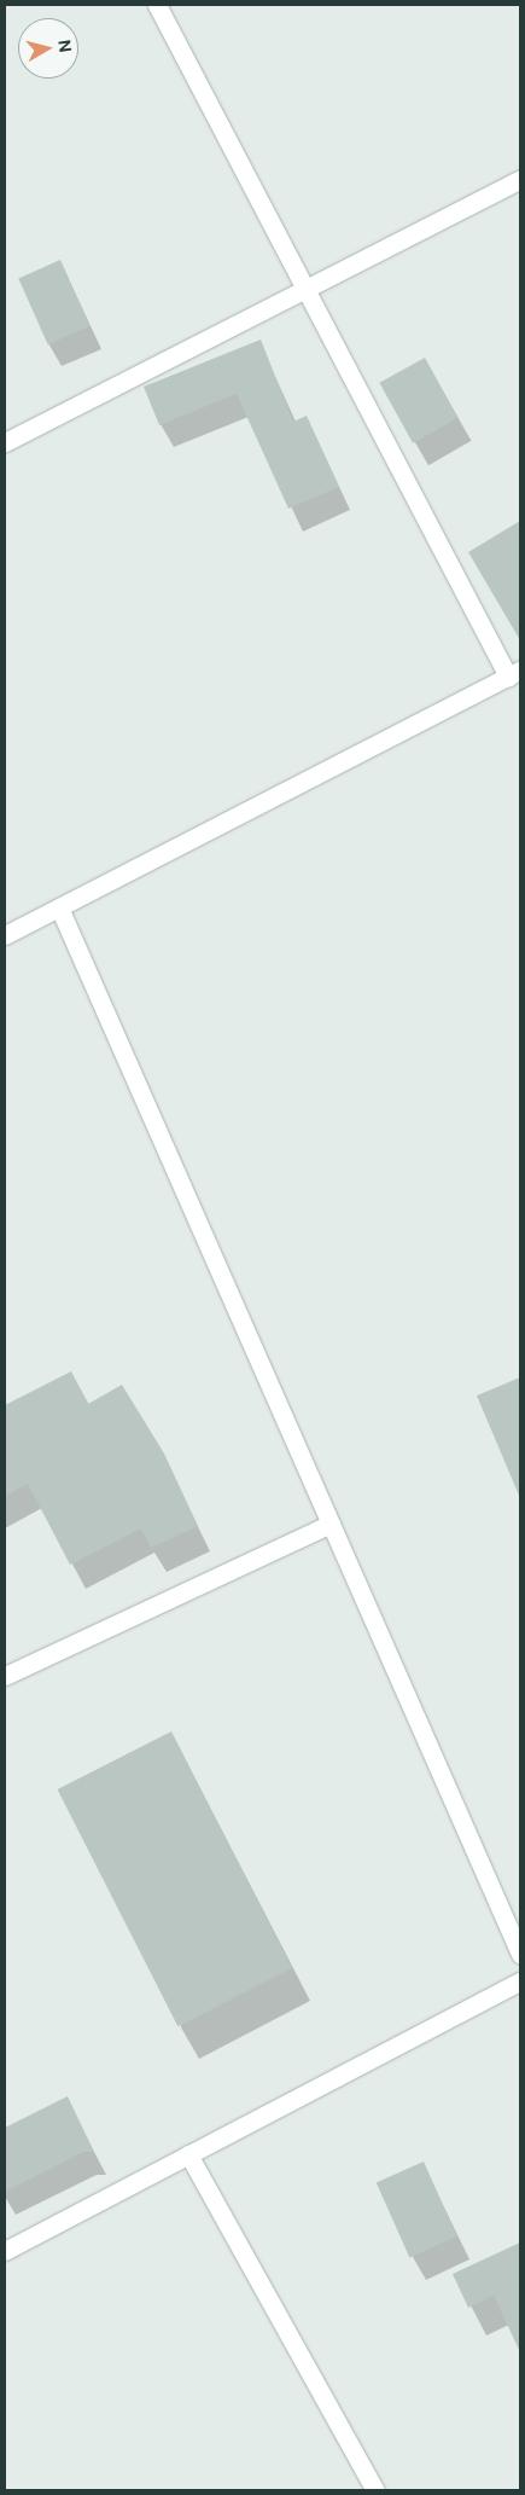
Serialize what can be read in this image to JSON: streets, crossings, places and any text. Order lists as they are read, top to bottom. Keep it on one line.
{"north":"right"}
